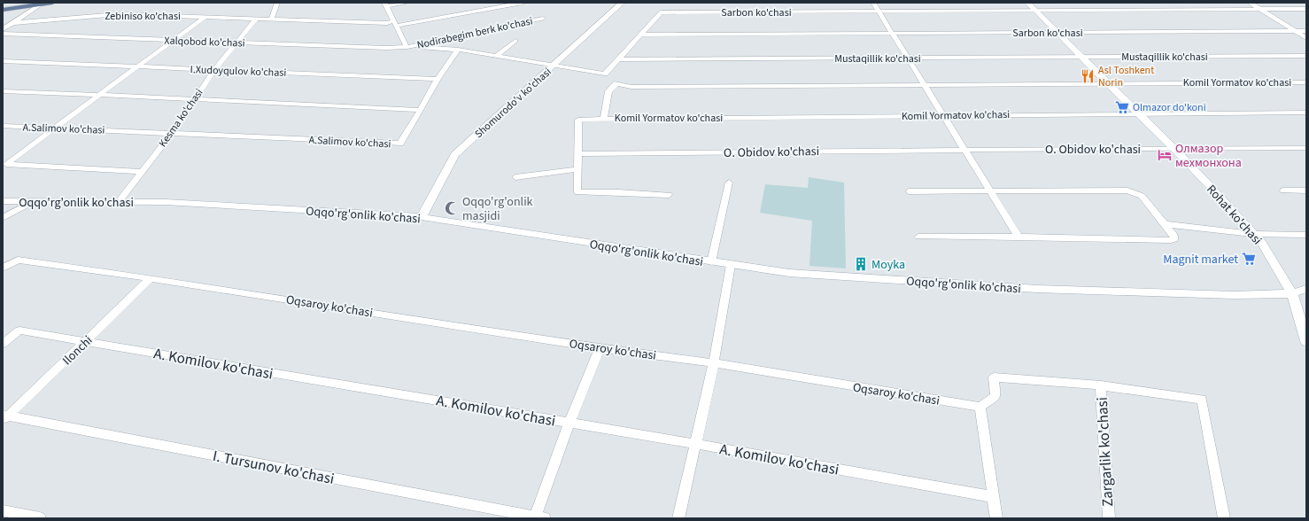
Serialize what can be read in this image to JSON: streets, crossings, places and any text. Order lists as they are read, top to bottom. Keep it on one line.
{"streets":{"street":["Sarbon ko'chasi","Zebiniso ko'chasi","Nodirabegim berk ko'chasi","Xalqobod ko'chasi","Mustaqillik ko'chasi","I.Xudoyqulov ko'chasi","Komil Yormatov ko'chasi","Shomurodo'v ko'chasi","Kesma ko'chasi","A.Salimov ko'chasi","O. Obidov ko'chasi","Oqqo'rg'onlik ko'chasi","Rohat ko'chasi","Oqsaroy ko'chasi","Ilonchi","A. Komilov ko'chasi","Zargarlik ko'chasi","I. Tursunov ko'chasi"]},"crossings":[["Sarbon ko'chasi","Mustaqillik ko'chasi"],["Sarbon ko'chasi","Rohat ko'chasi"],["Zebiniso ko'chasi","Kesma ko'chasi"],["Nodirabegim berk ko'chasi","Xalqobod ko'chasi"],["Xalqobod ko'chasi","Kesma ko'chasi"],["Mustaqillik ko'chasi","Rohat ko'chasi"],["I.Xudoyqulov ko'chasi","Kesma ko'chasi"],["Komil Yormatov ko'chasi","O. Obidov ko'chasi"],["Komil Yormatov ko'chasi","Rohat ko'chasi"],["Shomurodo'v ko'chasi","Oqqo'rg'onlik ko'chasi"],["Kesma ko'chasi","A.Salimov ko'chasi"],["Kesma ko'chasi","Oqqo'rg'onlik ko'chasi"],["O. Obidov ko'chasi","Rohat ko'chasi"],["Oqqo'rg'onlik ko'chasi","Rohat ko'chasi"],["Oqsaroy ko'chasi","Ilonchi"],["Ilonchi","A. Komilov ko'chasi"],["Ilonchi","I. Tursunov ko'chasi"]],"places":{"restaurant":["Asl Toshkent Norin"],"supermarket":["Olmazor do'koni","Magnit market"],"hotel":["Олмазор мехмонхона"],"mosque":["Oqqo'rg'onlik masjidi"],"building":["Moyka"]}}
